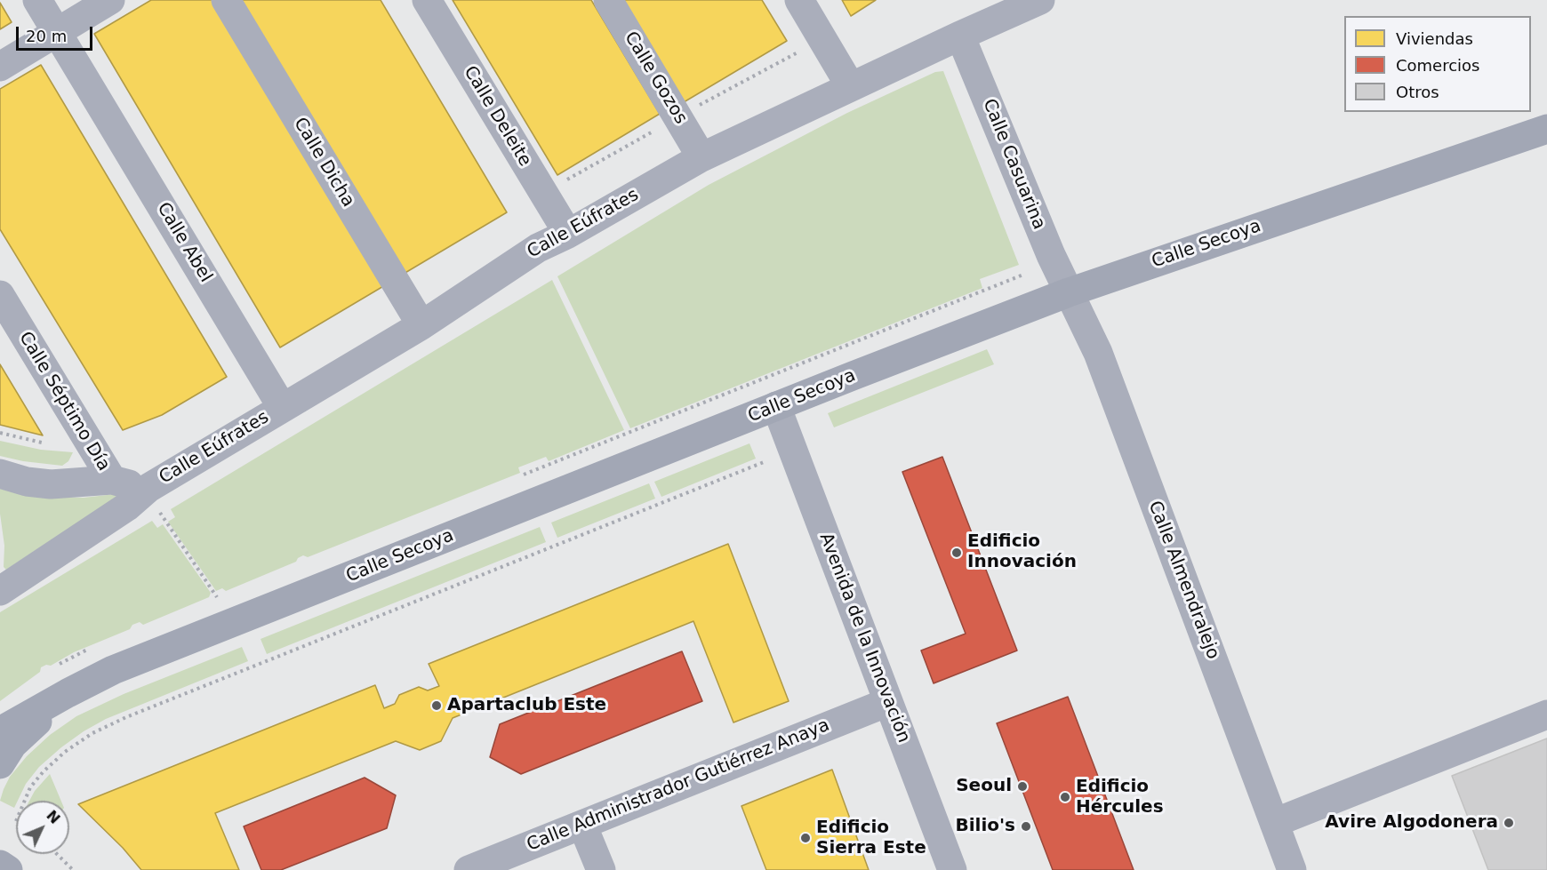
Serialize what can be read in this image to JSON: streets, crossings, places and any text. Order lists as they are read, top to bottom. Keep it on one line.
{"streets":{"main road":["Calle Secoya"],"street":["Calle Gozos","Calle Deleite","Calle Dicha","Calle Casuarina","Calle Eúfrates","Calle Abel","Calle Séptimo Día","Calle Almendralejo","Avenida de la Innovación","Calle Administrador Gutiérrez Anaya"]},"crossings":[["Calle Gozos","Calle Eúfrates"],["Calle Deleite","Calle Eúfrates"],["Calle Dicha","Calle Eúfrates"],["Calle Casuarina","Calle Eúfrates"],["Calle Casuarina","Calle Secoya"],["Calle Casuarina","Calle Almendralejo"],["Calle Eúfrates","Calle Abel"],["Calle Secoya","Calle Almendralejo"],["Calle Secoya","Avenida de la Innovación"],["Avenida de la Innovación","Calle Administrador Gutiérrez Anaya"]],"places":["Edificio Innovación","Apartaclub Este","Seoul","Edificio Hércules","Avire Algodonera","Bilio's","Edificio Sierra Este"],"legend":["Viviendas","Comercios","Otros"],"scale_bar":"20 m","north":"top right"}
